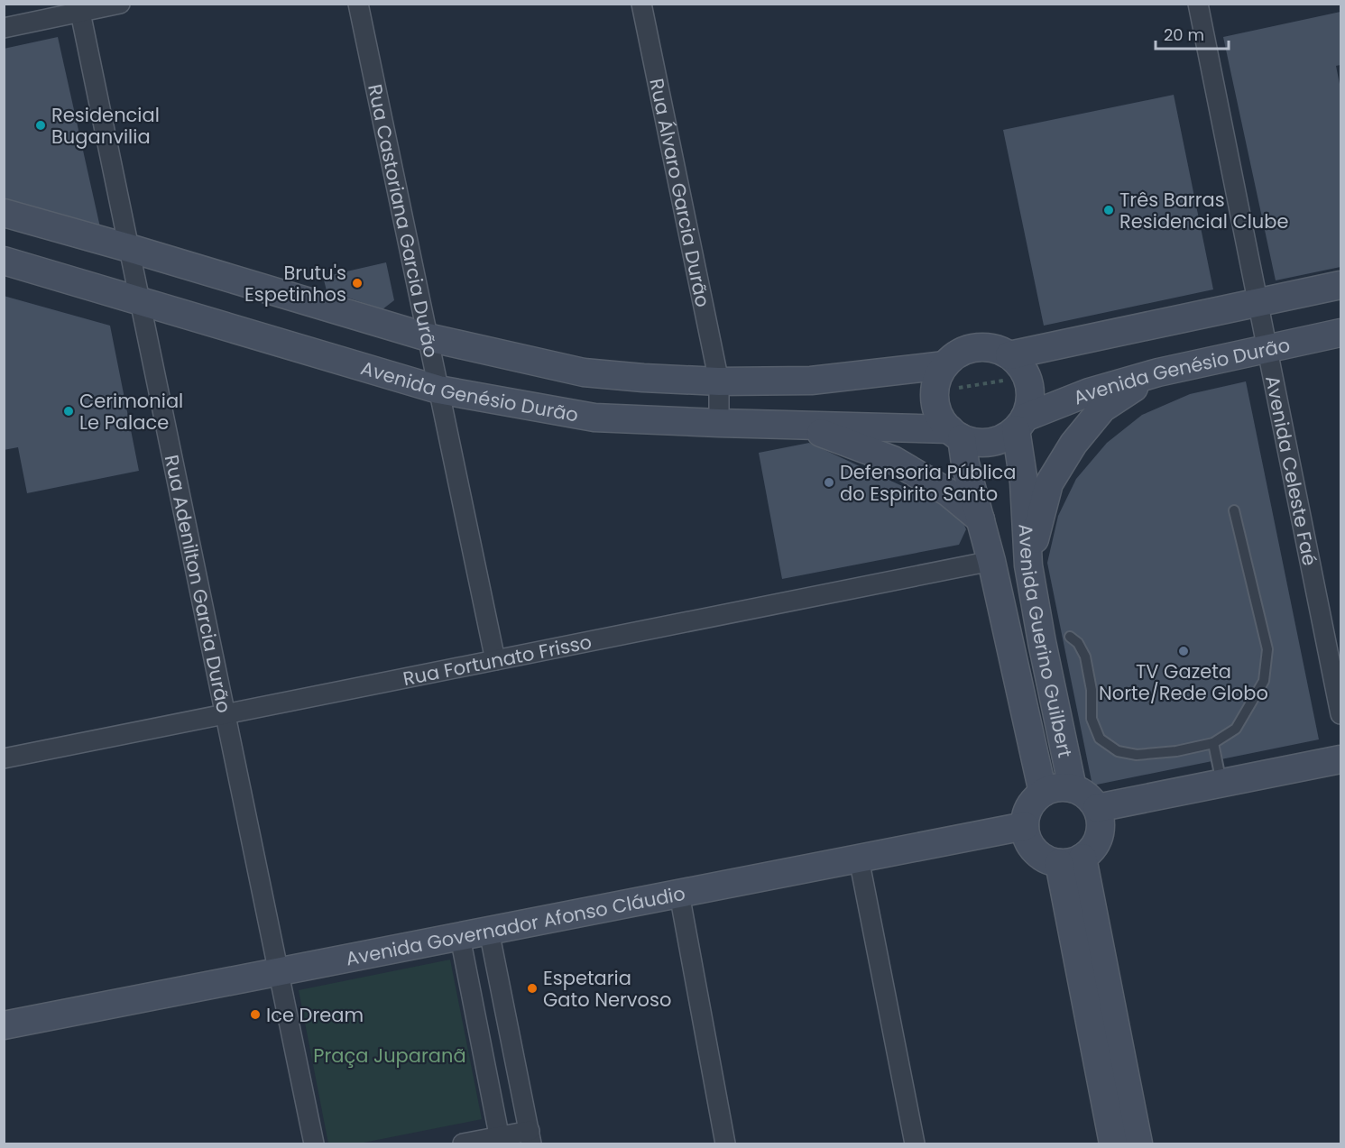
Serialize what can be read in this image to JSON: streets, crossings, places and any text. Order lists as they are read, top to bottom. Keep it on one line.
{"streets":{"main road":["Avenida Genésio Durão","Avenida Guerino Guilbert","Avenida Governador Afonso Cláudio"],"street":["Rua Álvaro Garcia Durão","Rua Castoriana Garcia Durão","Avenida Celeste Faé","Rua Adenilton Garcia Durão","Rua Fortunato Frisso"]},"crossings":[["Rua Álvaro Garcia Durão","Avenida Genésio Durão"],["Rua Castoriana Garcia Durão","Avenida Genésio Durão"],["Rua Castoriana Garcia Durão","Rua Fortunato Frisso"],["Avenida Genésio Durão","Avenida Celeste Faé"],["Avenida Genésio Durão","Rua Adenilton Garcia Durão"],["Avenida Genésio Durão","Avenida Guerino Guilbert"],["Rua Adenilton Garcia Durão","Rua Fortunato Frisso"],["Rua Adenilton Garcia Durão","Avenida Governador Afonso Cláudio"],["Avenida Guerino Guilbert","Rua Fortunato Frisso"],["Avenida Guerino Guilbert","Avenida Governador Afonso Cláudio"]],"parks":["Praça Juparanã"],"places":["Residencial Buganvilia","Três Barras Residencial Clube","Brutu's Espetinhos","Cerimonial Le Palace","Defensoria Pública do Espirito Santo","TV Gazeta Norte/Rede Globo","Espetaria Gato Nervoso","Ice Dream"],"scale_bar":"20 m"}
